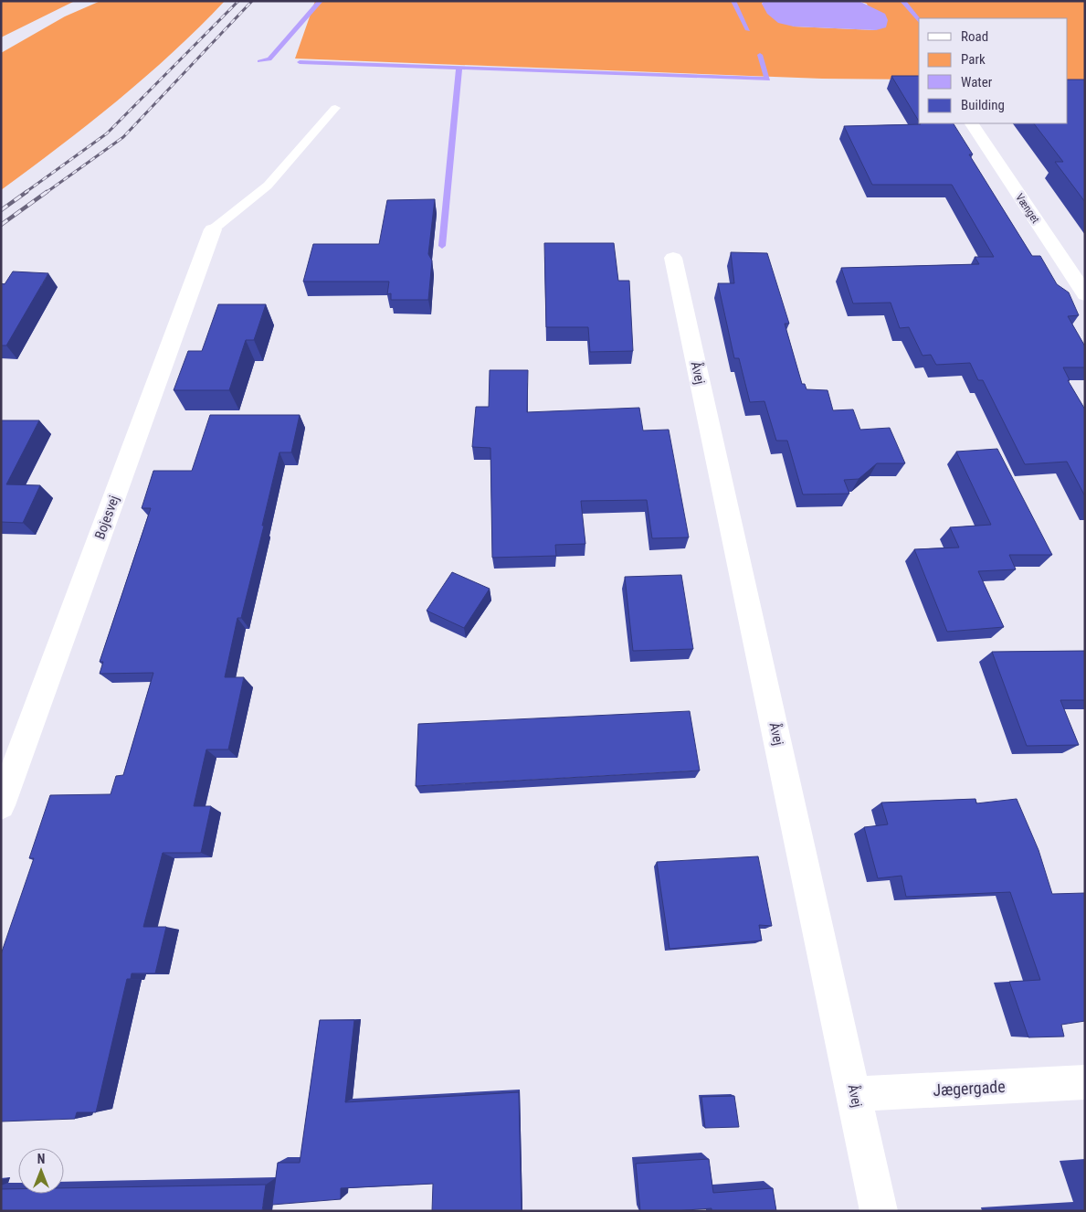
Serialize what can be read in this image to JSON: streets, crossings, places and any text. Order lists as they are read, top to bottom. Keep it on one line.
{"streets":{"street":["Vænget","Åvej","Bojesvej","Jægergade"]},"crossings":[["Åvej","Jægergade"]],"legend":["Road","Park","Water","Building"],"north":"top"}
